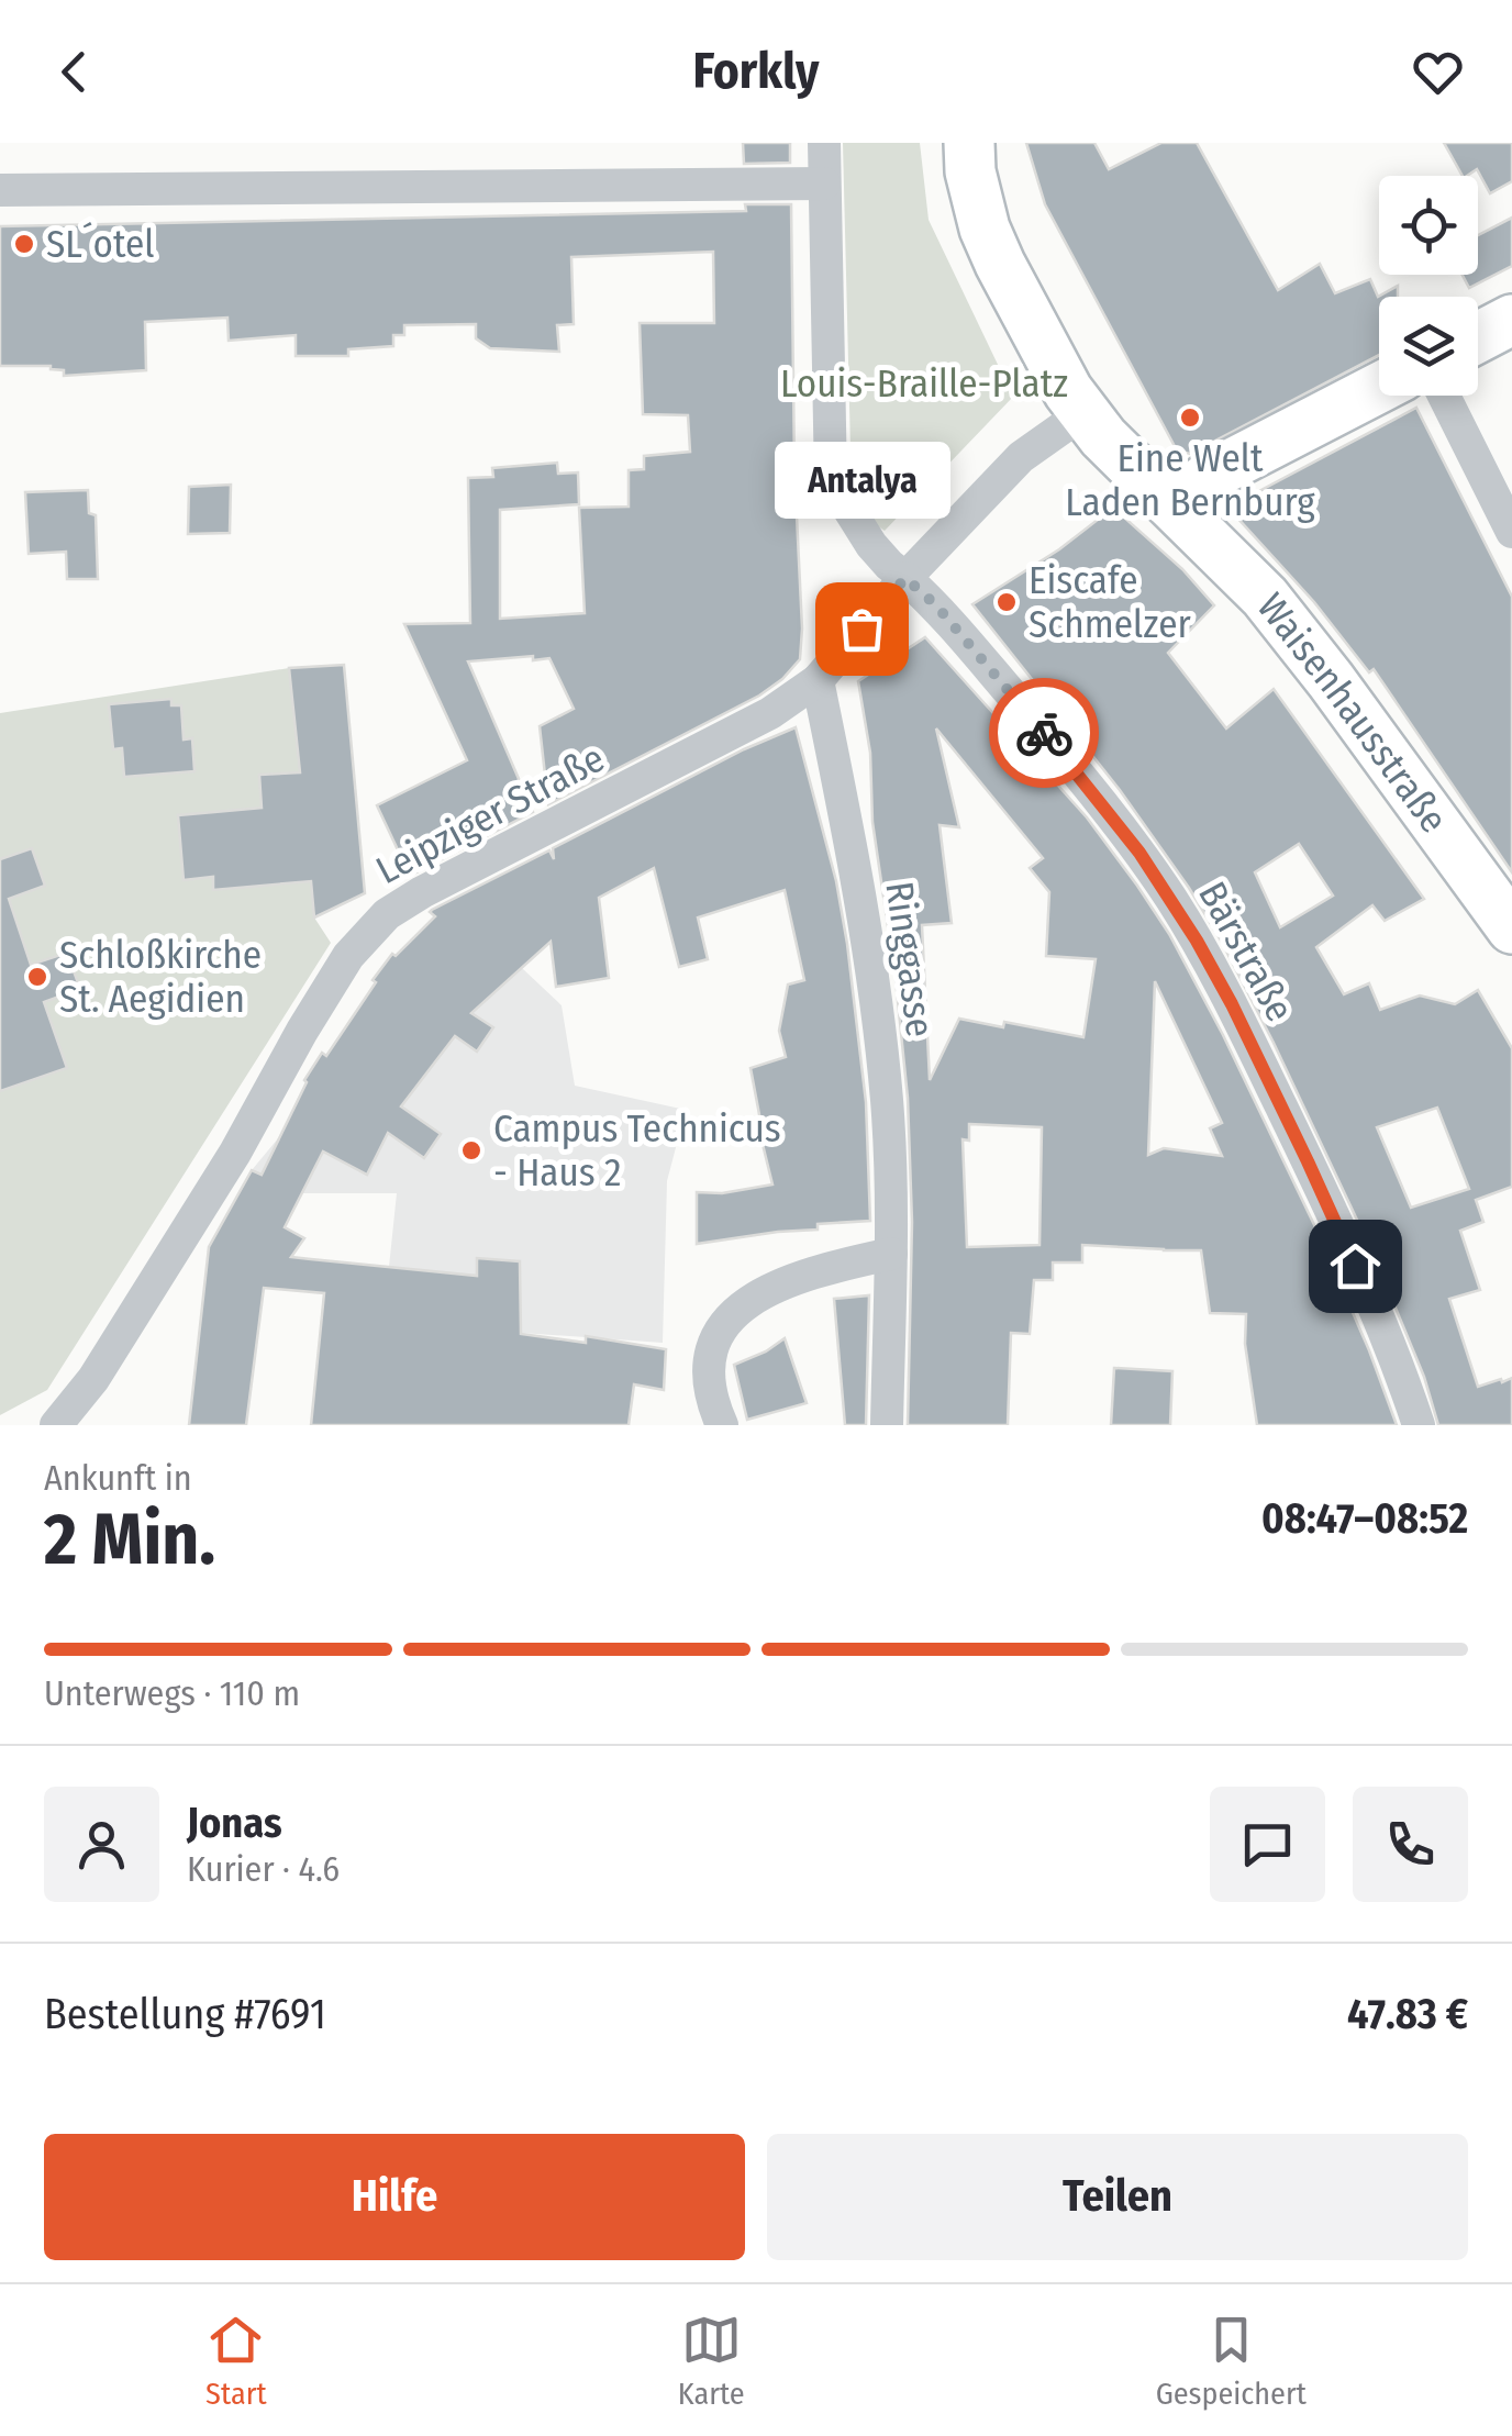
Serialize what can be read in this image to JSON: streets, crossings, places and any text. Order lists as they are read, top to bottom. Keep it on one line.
{"streets":{"street":["Waisenhausstraße","Leipziger Straße","Bärstraße","Ringgasse"]},"crossings":[["Leipziger Straße","Ringgasse"]],"parks":["Louis-Braille-Platz"],"places":["SL´otel","Eine Welt Laden Bernburg","Eiscafe Schmelzer","Antalya","Schloßkirche St. Aegidien","Campus Technicus - Haus 2"],"page":{"header":"Forkly","bubble":"Antalya","heading":["2 Min.","Ankunft in","08:47–08:52"],"panel":["Jonas","Kurier · 4.6","Bestellung #7691","47.83 €"],"bar":"Unterwegs · 110 m","buttons":["Hilfe","Teilen"],"tabs":["Start","Karte","Gespeichert"]}}
